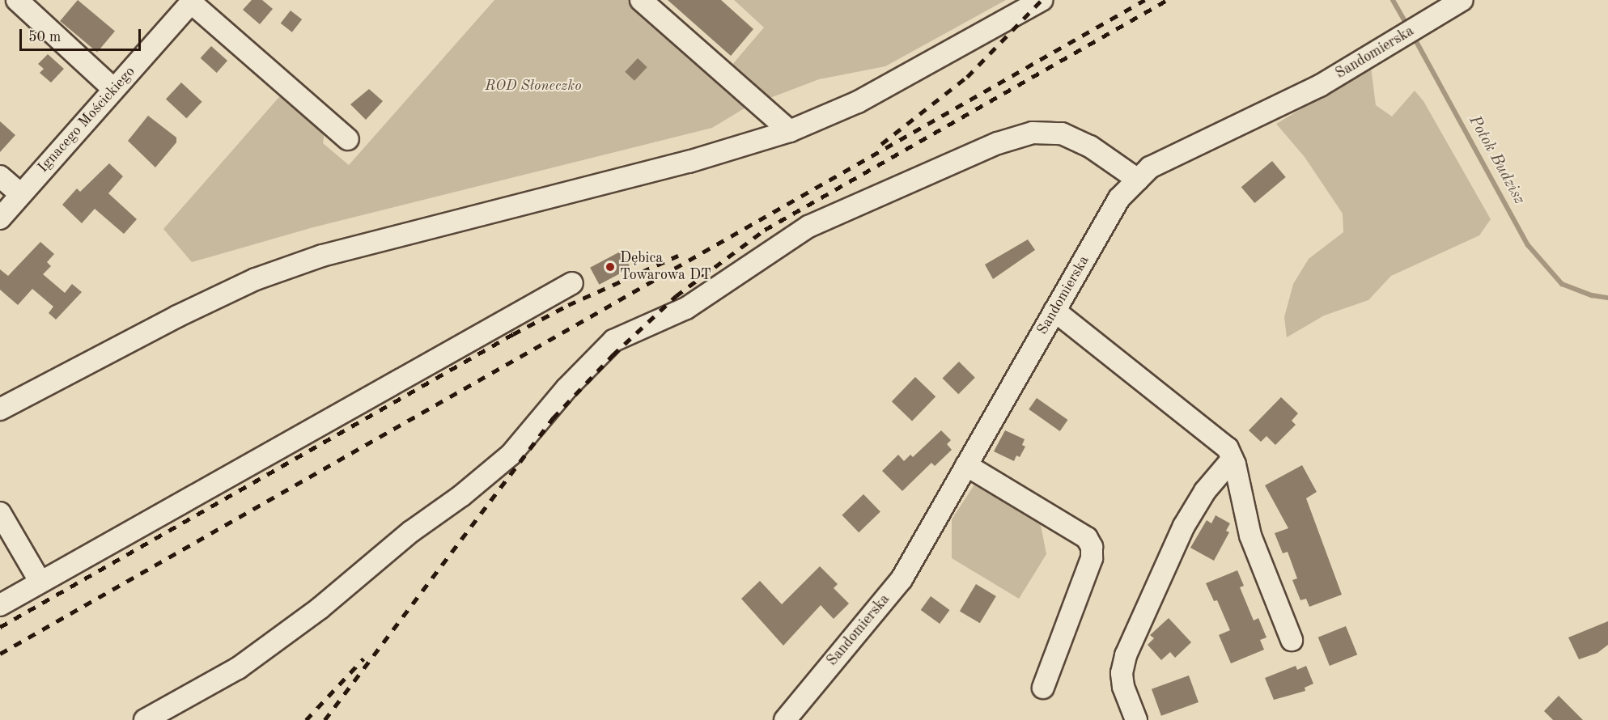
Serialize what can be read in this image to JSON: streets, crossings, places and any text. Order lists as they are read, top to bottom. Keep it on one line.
{"streets":{"street":["Sandomierska","Ignacego Mościckiego"]},"water":["Potok Budzisz"],"parks":["ROD Słoneczko"],"places":["Dębica Towarowa DT"],"scale_bar":"50 m"}
